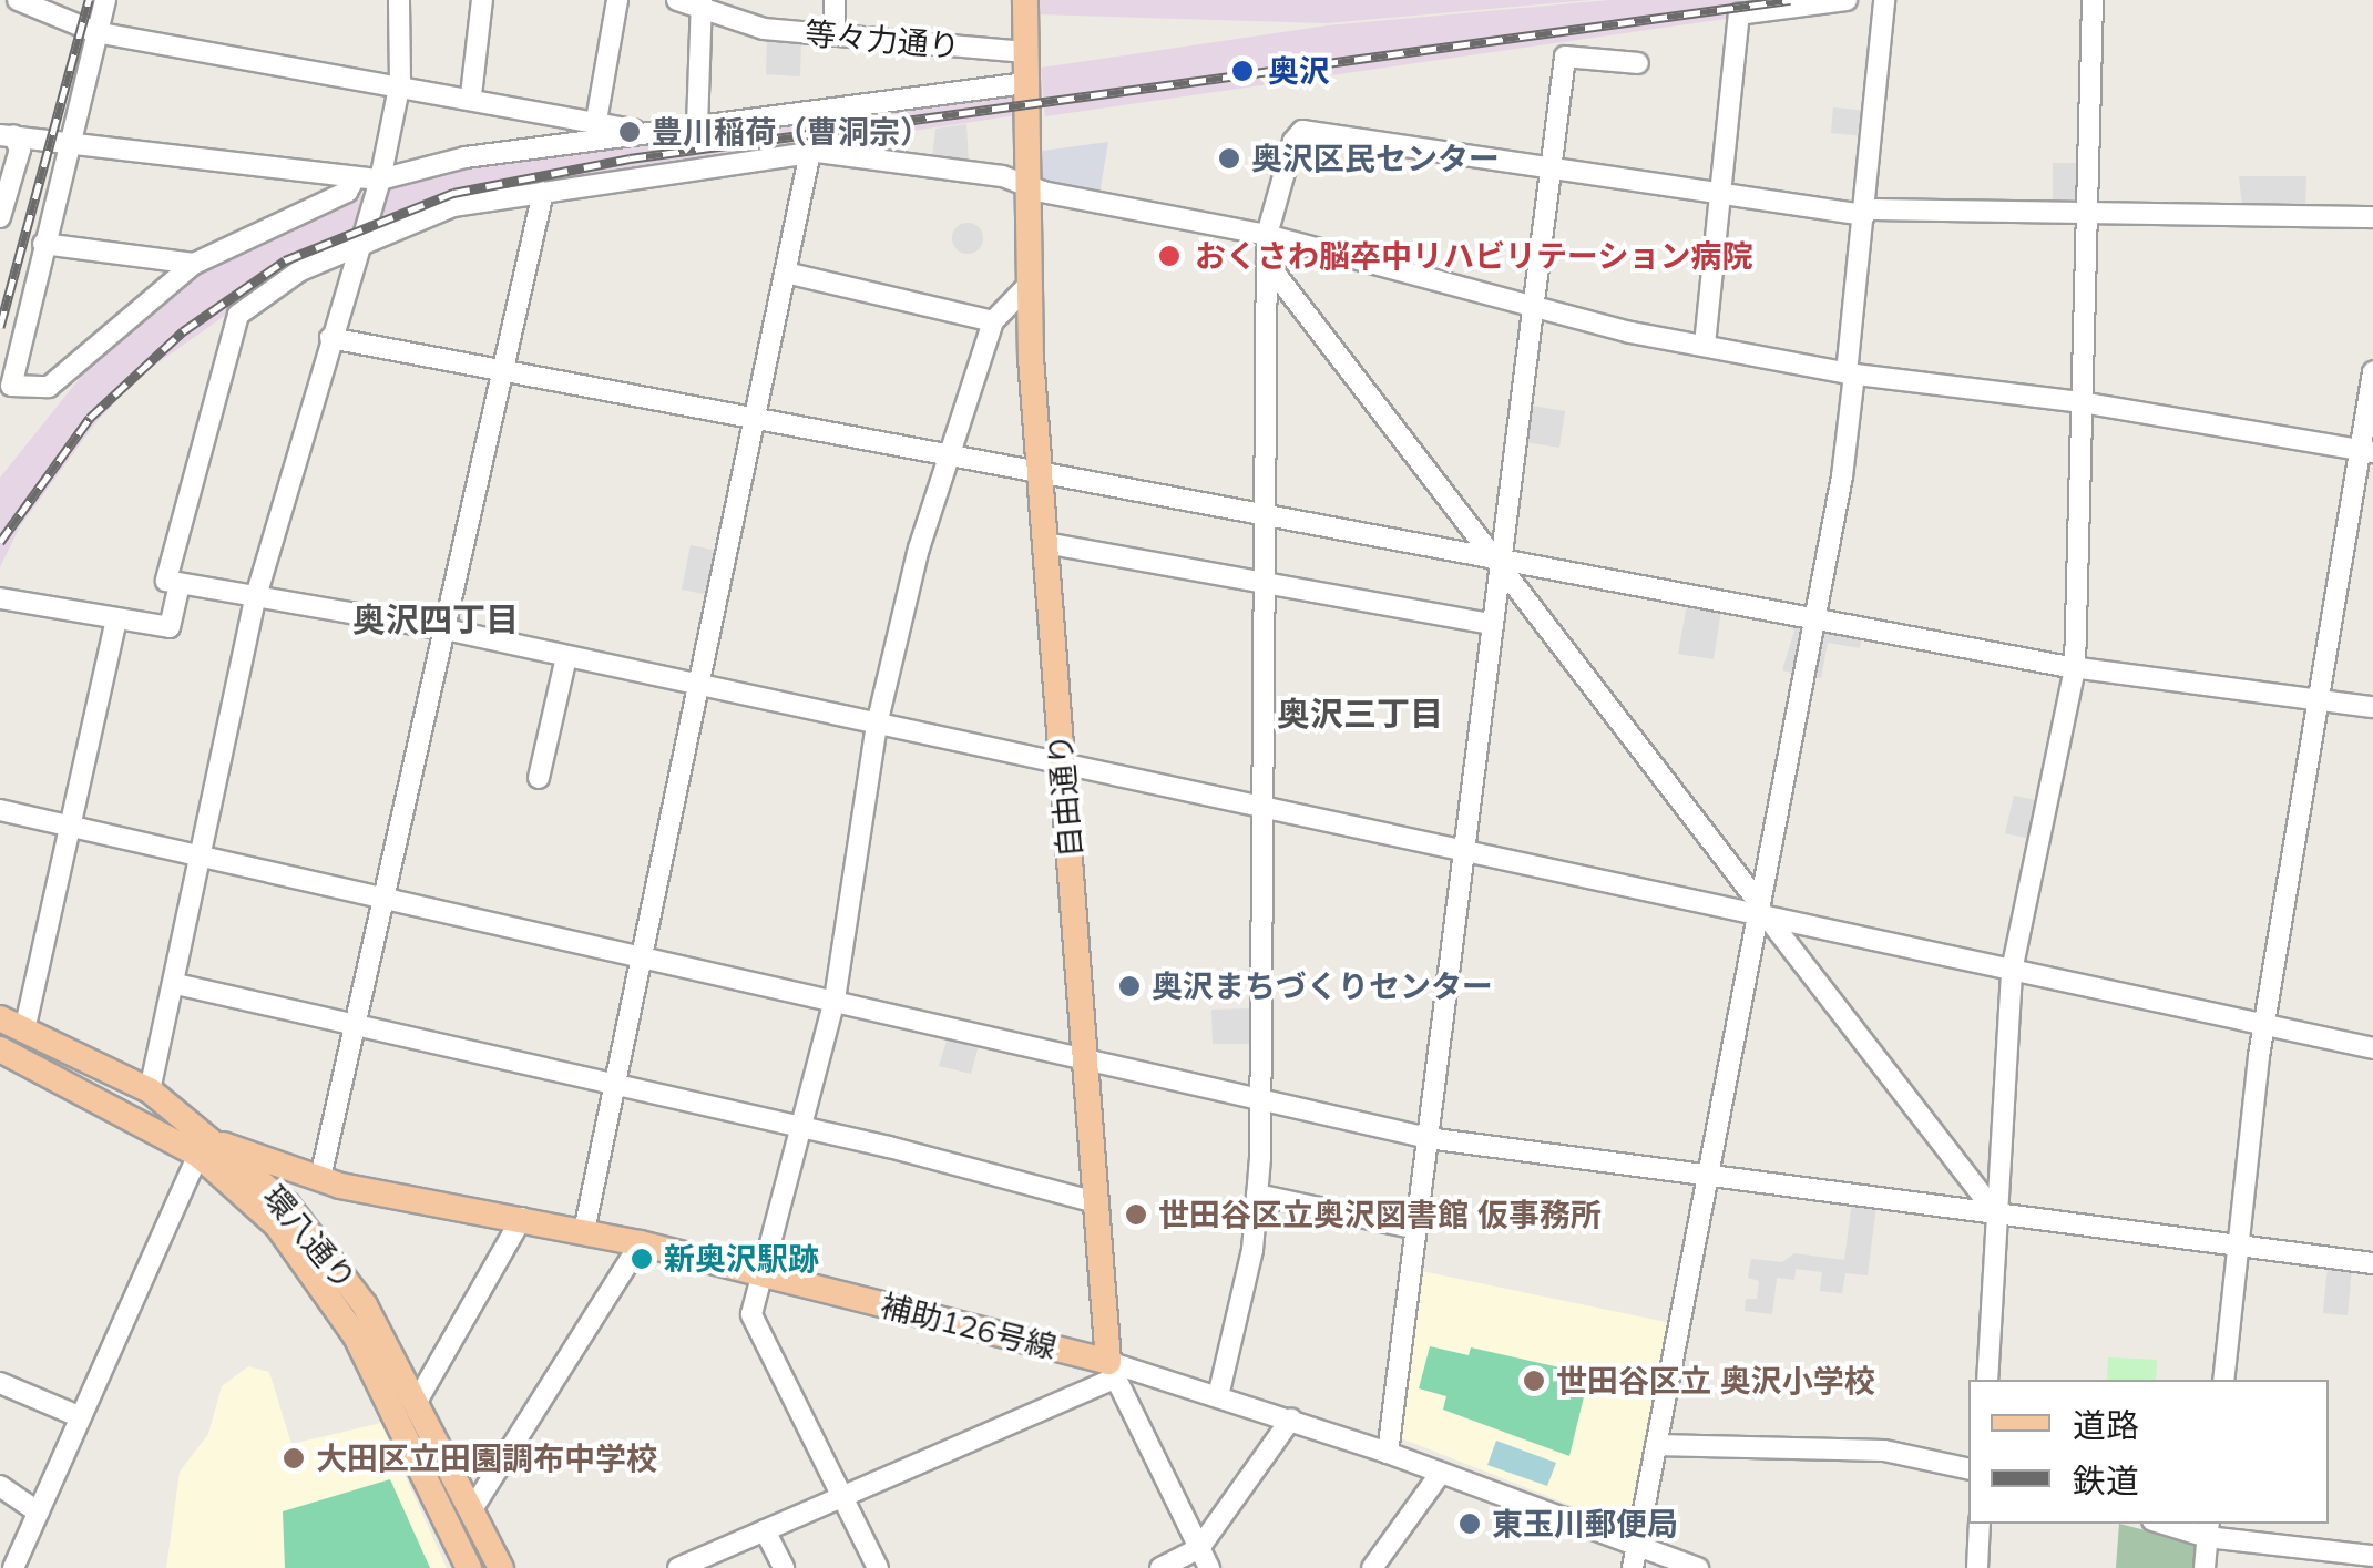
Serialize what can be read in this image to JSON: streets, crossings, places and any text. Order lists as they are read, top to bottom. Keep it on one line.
{"streets":{"main road":["自由通り","環八通り","補助126号線"],"street":["等々力通り"]},"crossings":[["等々力通り","自由通り"],["自由通り","補助126号線"],["環八通り","補助126号線"]],"districts":["奥沢四丁目","奥沢三丁目"],"places":["奥沢","豊川稲荷（曹洞宗）","奥沢区民センター","おくさわ脳卒中リハビリテーション病院","奥沢まちづくりセンター","世田谷区立奥沢図書館 仮事務所","新奥沢駅跡","世田谷区立 奥沢小学校","大田区立田園調布中学校","東玉川郵便局"],"legend":["道路","鉄道"]}
